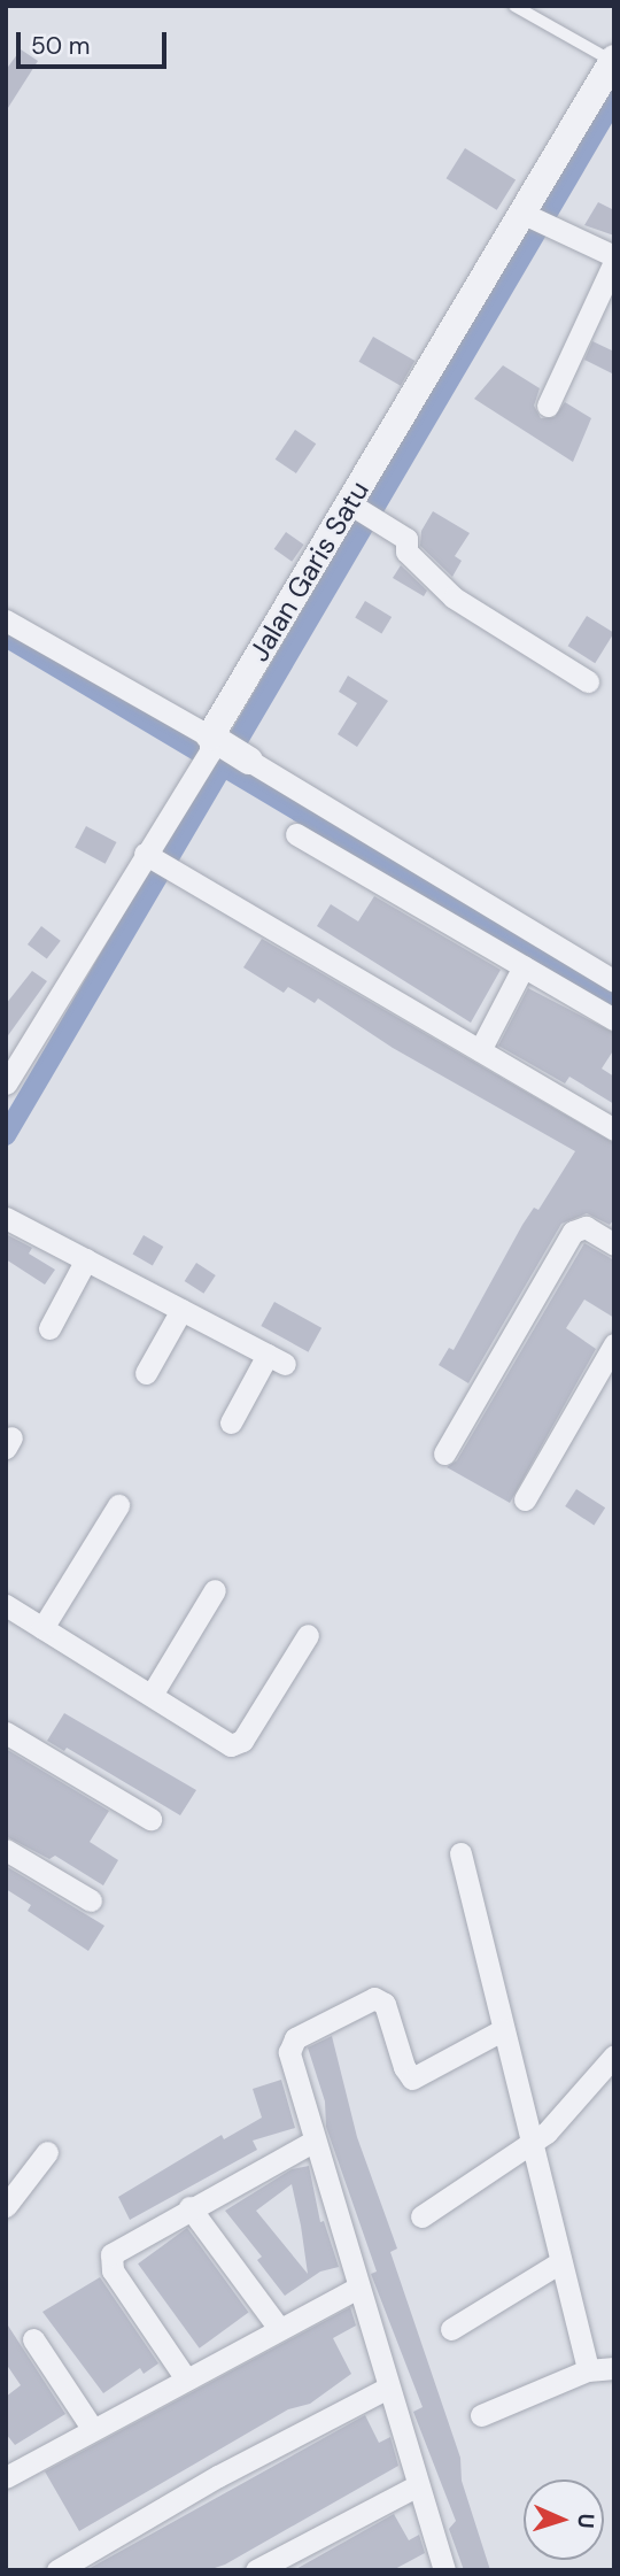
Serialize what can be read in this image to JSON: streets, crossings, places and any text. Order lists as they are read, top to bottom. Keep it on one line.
{"streets":{"street":["Jalan Garis Satu"]},"scale_bar":"50 m","north":"right"}
